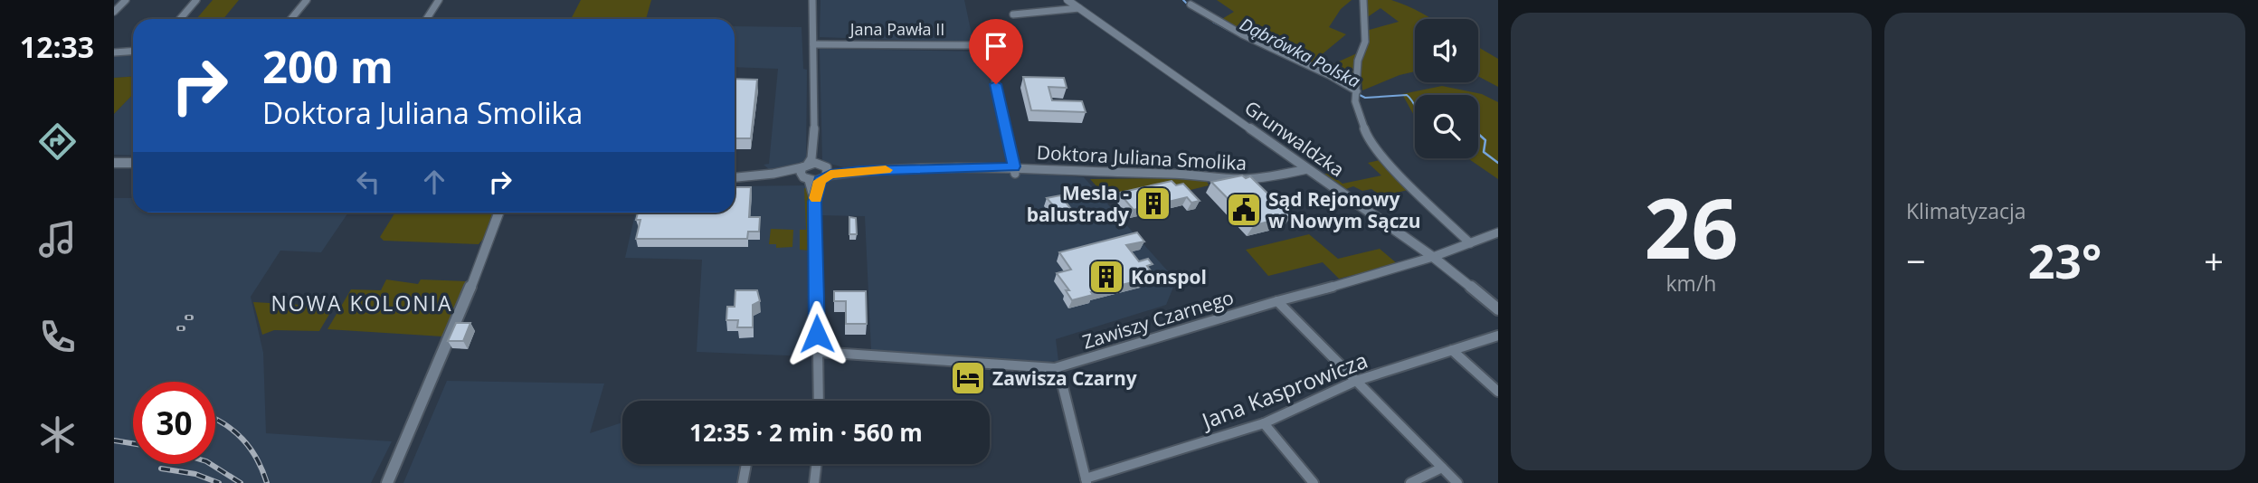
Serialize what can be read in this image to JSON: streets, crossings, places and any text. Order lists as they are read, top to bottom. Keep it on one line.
{"streets":{"street":["Jana Pawła II","Grunwaldzka","Doktora Juliana Smolika","Zawiszy Czarnego","Jana Kasprowicza"]},"crossings":[["Jana Pawła II","Doktora Juliana Smolika"],["Grunwaldzka","Doktora Juliana Smolika"],["Grunwaldzka","Zawiszy Czarnego"]],"districts":["NOWA KOLONIA"],"water":["Dąbrówka Polska"],"places":{"building":["Mesla - balustrady","Konspol"],"public building":["Sąd Rejonowy w Nowym Sączu"],"hotel":["Zawisza Czarny"]},"page":{"tabs":"12:33","tile":[["26","km/h"],"Klimatyzacja"],"turn":["200 m","Doktora Juliana Smolika"],"heat":["−","23°","+"],"limit":"30","trip":"12:35 · 2 min · 560 m"}}
